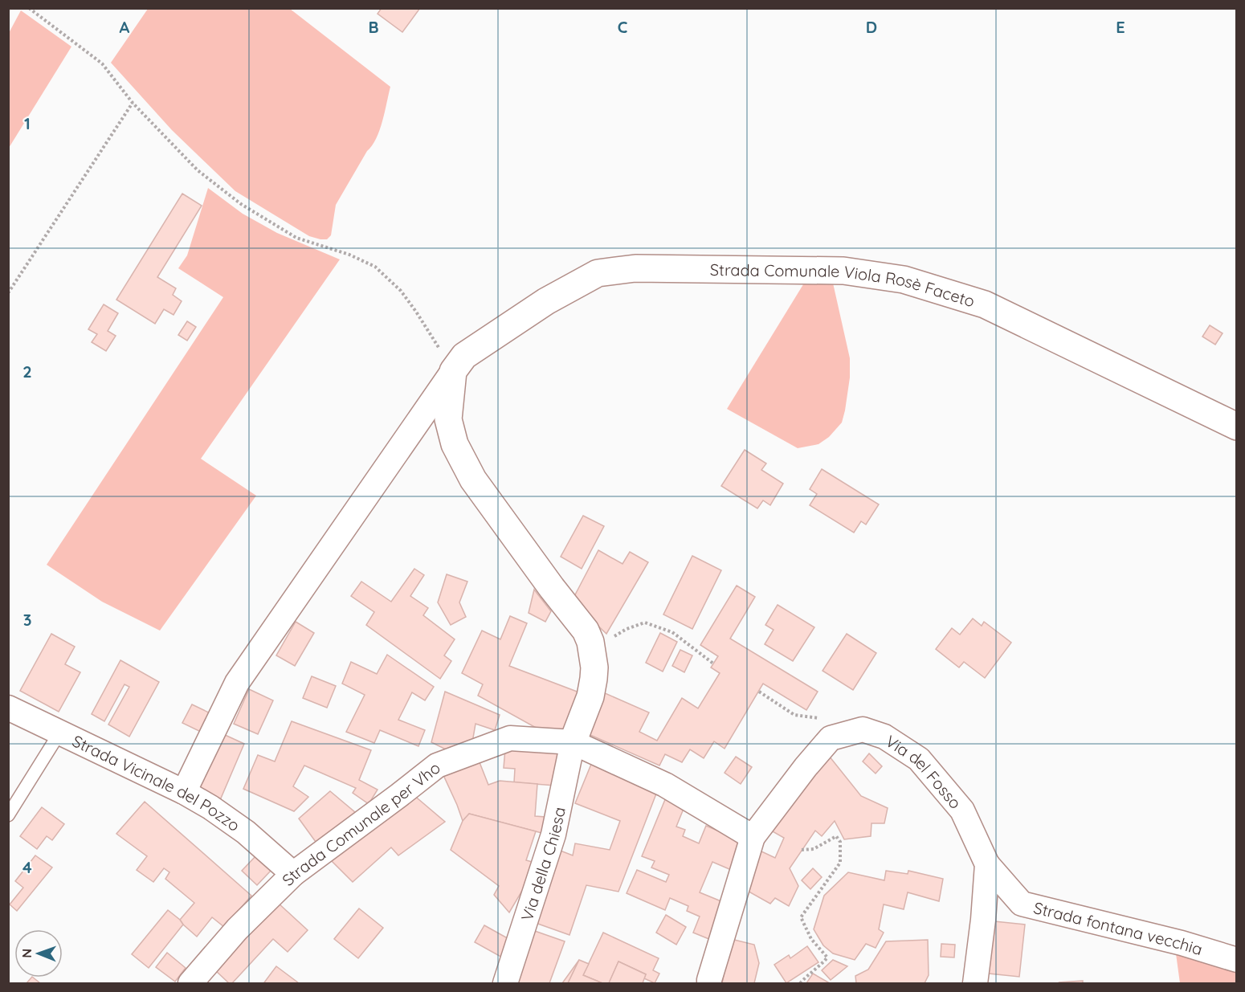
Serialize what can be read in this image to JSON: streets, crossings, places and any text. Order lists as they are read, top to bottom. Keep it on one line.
{"streets":{"street":["Strada Comunale Viola Rosè Faceto","Via del Fosso","Strada Vicinale del Pozzo","Strada Comunale per Vho","Via della Chiesa","Strada fontana vecchia"]},"crossings":[["Via del Fosso","Strada fontana vecchia"],["Strada Vicinale del Pozzo","Strada Comunale per Vho"],["Strada Comunale per Vho","Via della Chiesa"]],"north":"left","grid":{"columns":["A","B","C","D","E"],"rows":["1","2","3","4"]}}
